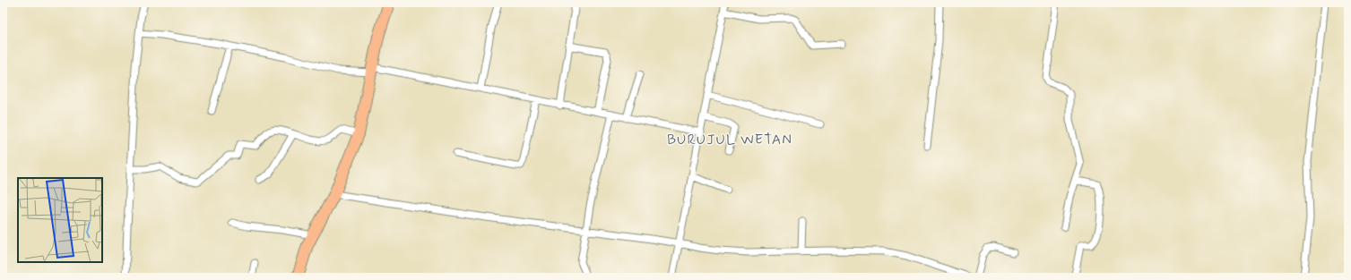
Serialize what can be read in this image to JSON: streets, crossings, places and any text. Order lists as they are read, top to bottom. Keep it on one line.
{"districts":["BURUJUL WETAN"]}
